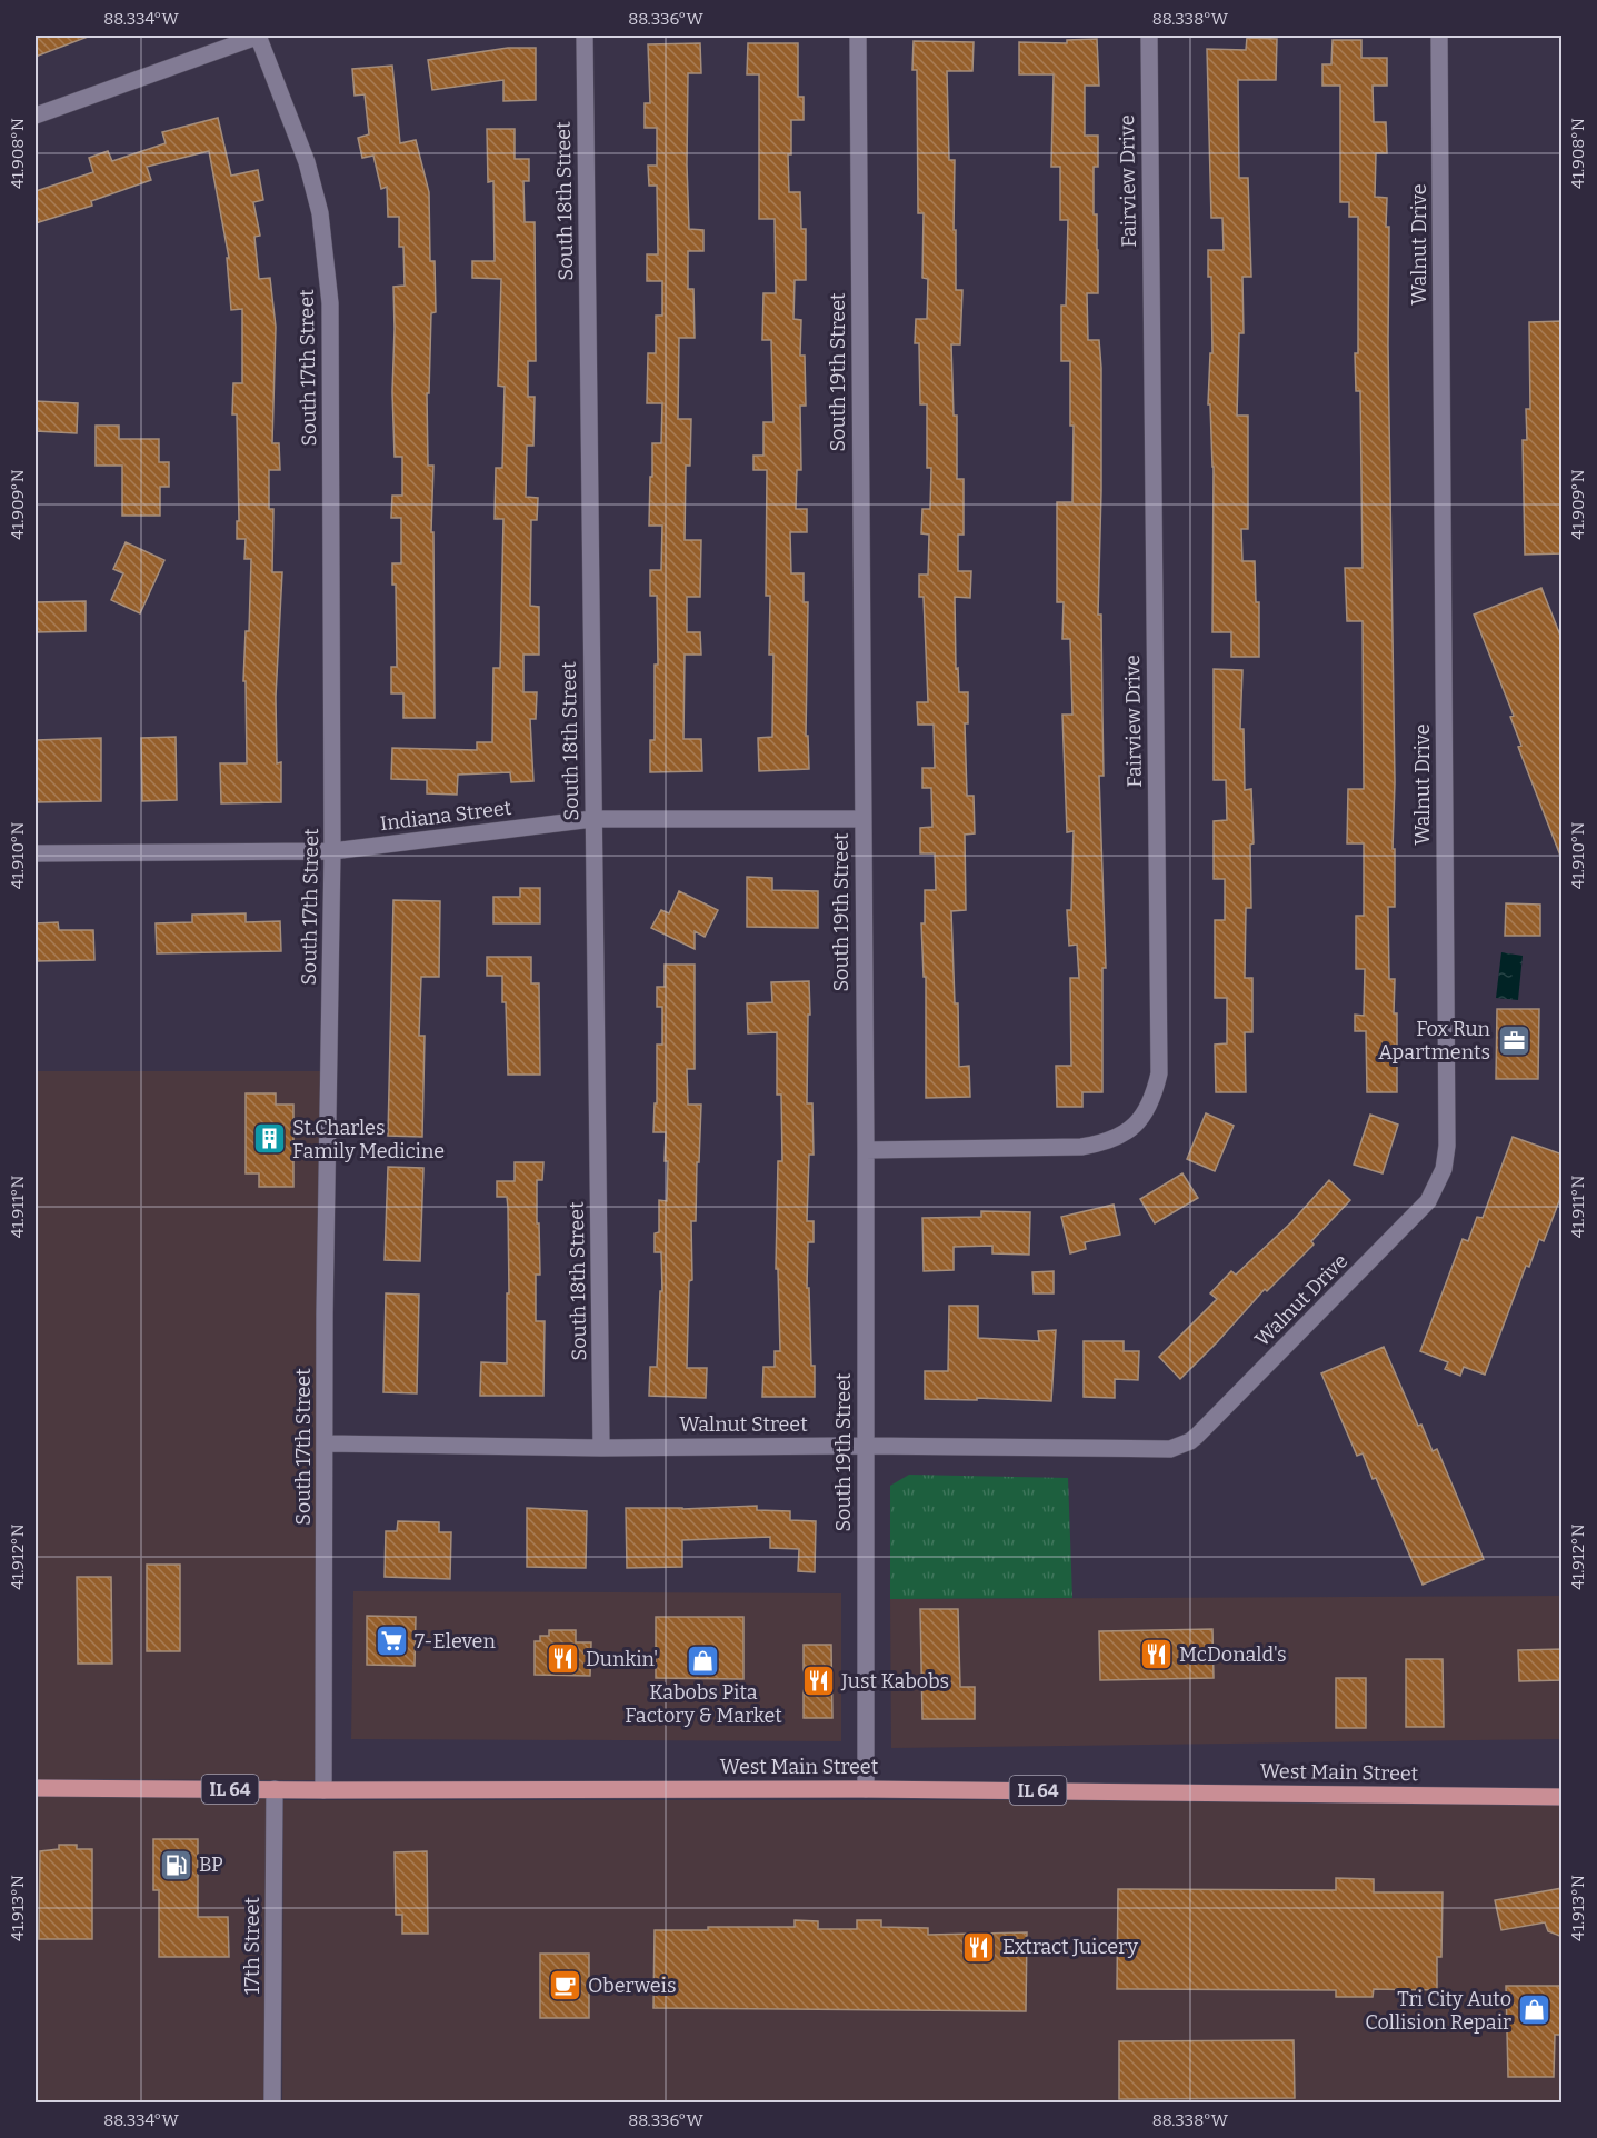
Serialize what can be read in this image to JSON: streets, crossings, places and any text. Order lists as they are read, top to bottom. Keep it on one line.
{"streets":{"main road":["West Main Street","IL 64"],"street":["Fairview Drive","South 18th Street","Walnut Drive","South 17th Street","South 19th Street","Indiana Street","Walnut Street","17th Street"]},"crossings":[["Fairview Drive","South 19th Street"],["South 18th Street","Indiana Street"],["South 18th Street","Walnut Street"],["Walnut Drive","Walnut Street"],["South 17th Street","Indiana Street"],["South 17th Street","Walnut Street"],["South 17th Street","West Main Street"],["South 19th Street","Indiana Street"],["South 19th Street","Walnut Street"],["South 19th Street","West Main Street"],["West Main Street","17th Street"]],"places":{"office":["Fox Run Apartments"],"building":["St.Charles Family Medicine"],"supermarket":["7-Eleven"],"restaurant":["McDonald's","Dunkin'","Just Kabobs","Extract Juicery"],"shop":["Kabobs Pita Factory & Market","Tri City Auto Collision Repair"],"fuel station":["BP"],"cafe":["Oberweis"]},"coordinates":["88.334°W","88.336°W","88.338°W","41.908°N","41.909°N","41.910°N","41.911°N","41.912°N","41.913°N"]}
